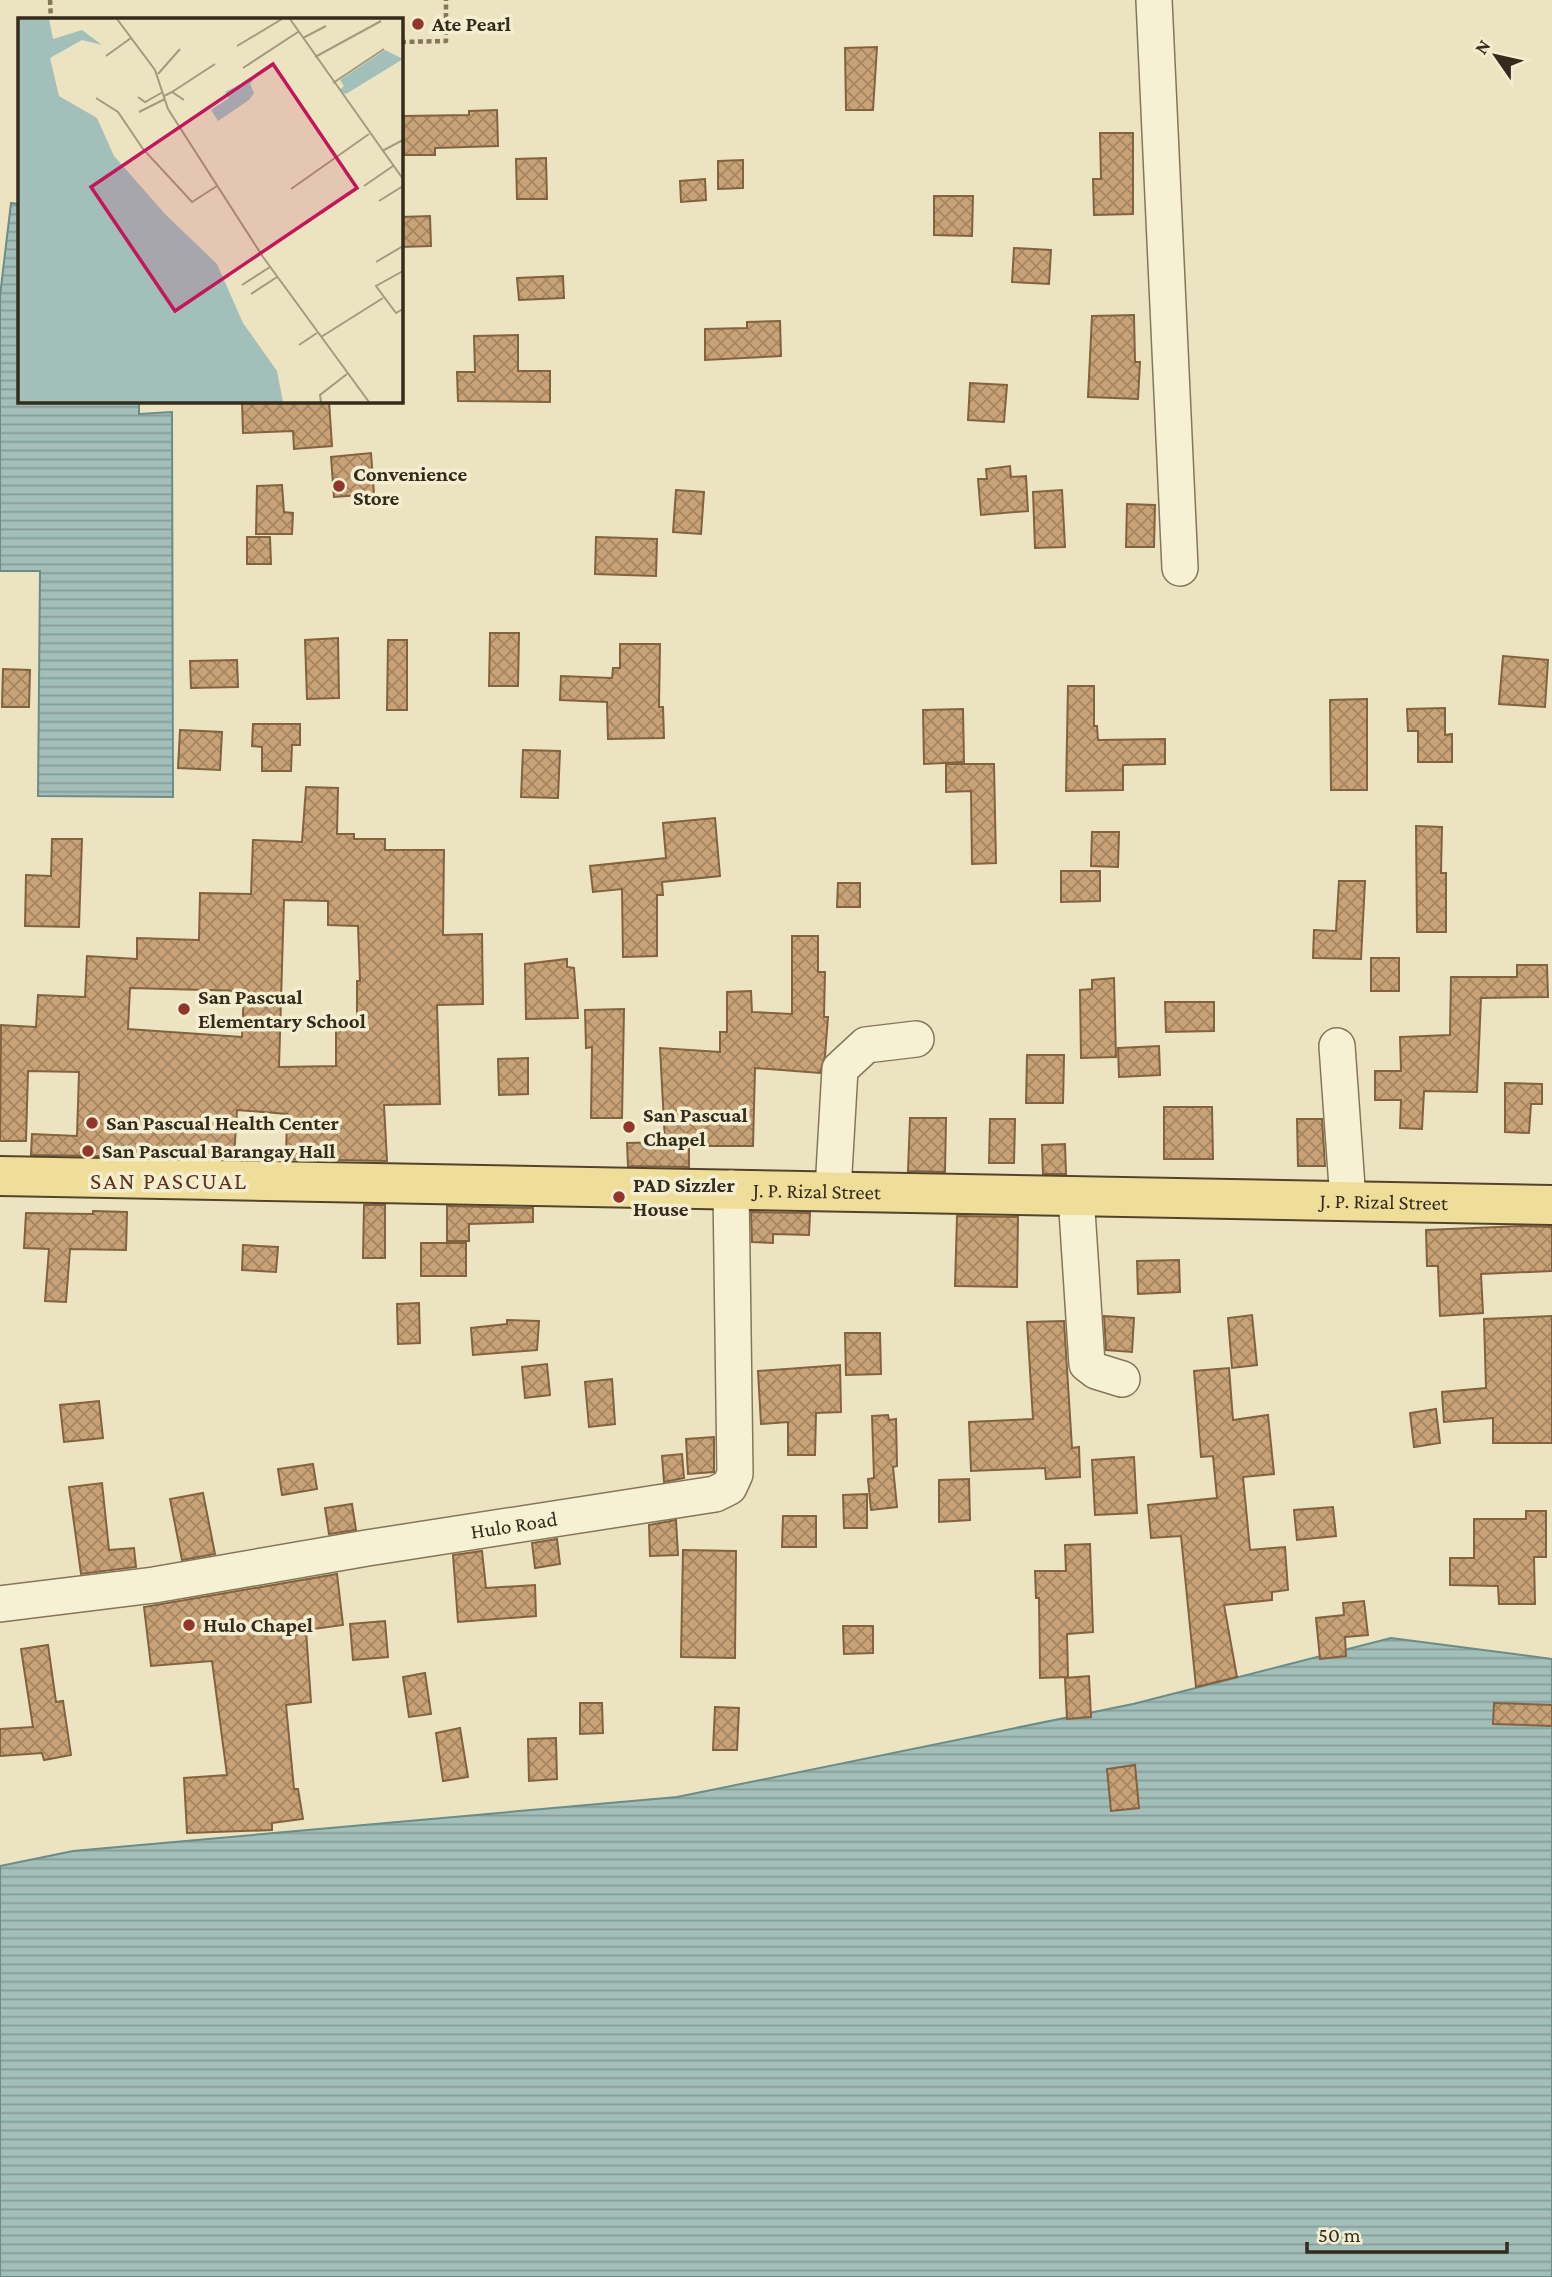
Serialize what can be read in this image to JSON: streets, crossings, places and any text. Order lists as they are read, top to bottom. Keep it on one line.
{"streets":{"main road":["J. P. Rizal Street"],"street":["Hulo Road"]},"crossings":[["J. P. Rizal Street","Hulo Road"]],"districts":["SAN PASCUAL"],"places":["Ate Pearl","Convenience Store","San Pascual Elementary School","San Pascual Health Center","San Pascual Chapel","San Pascual Barangay Hall","PAD Sizzler House","Hulo Chapel"],"scale_bar":"50 m","north":"top left"}
